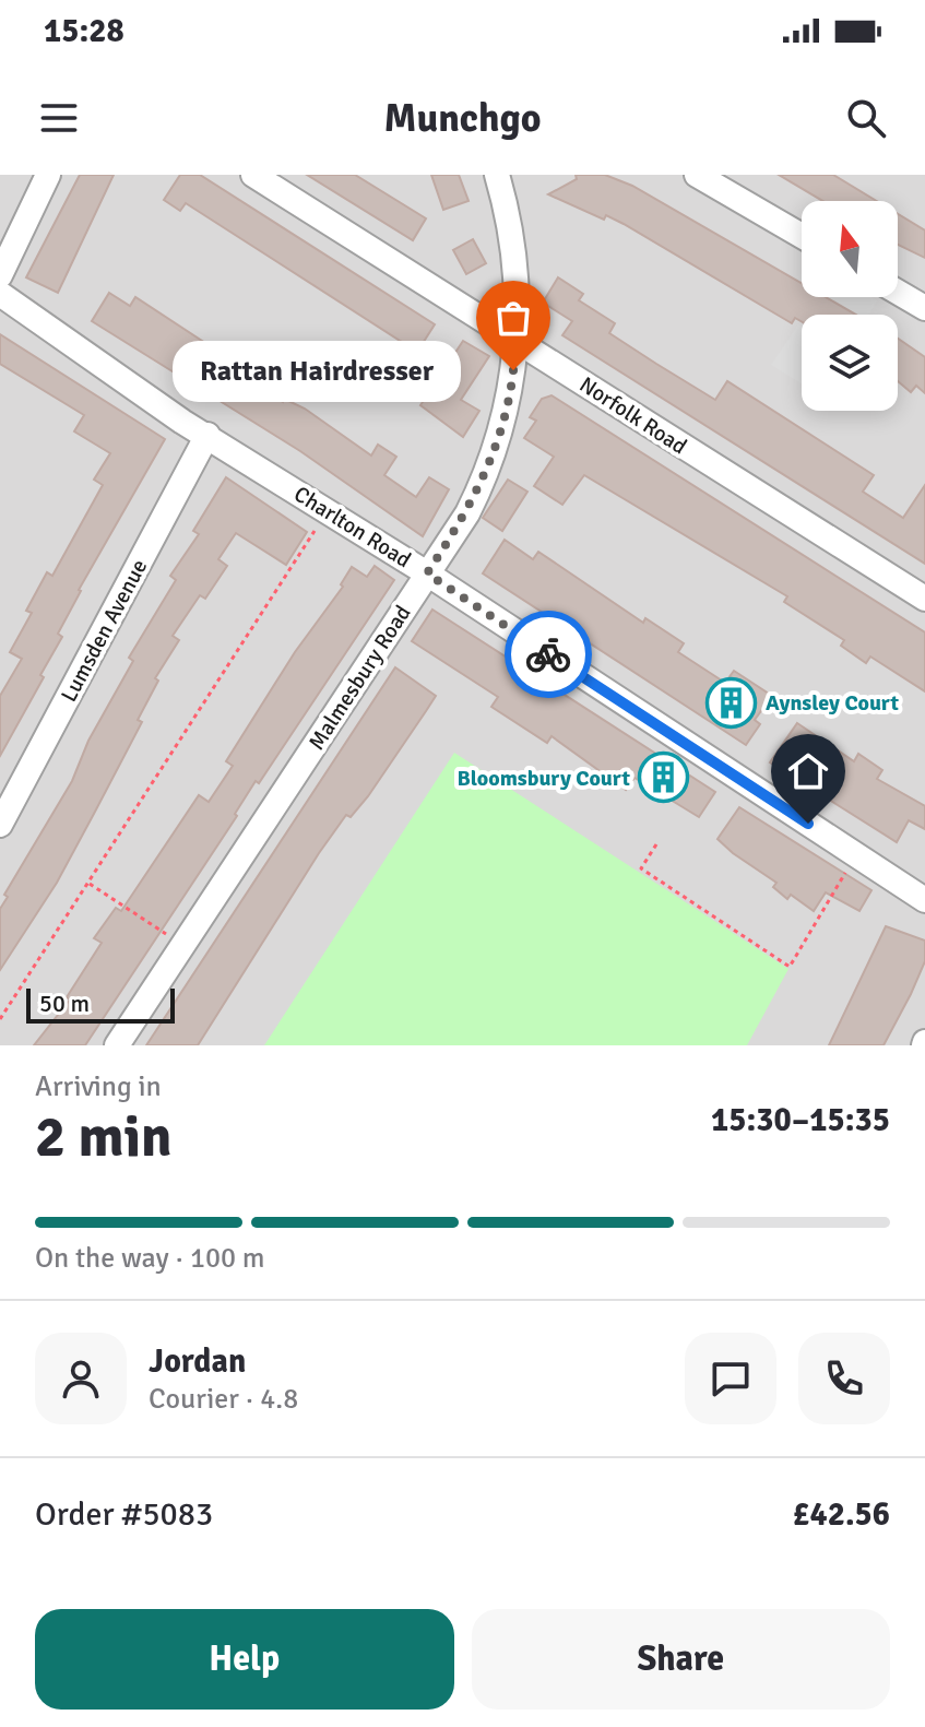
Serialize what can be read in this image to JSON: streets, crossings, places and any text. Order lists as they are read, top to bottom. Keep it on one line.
{"streets":{"street":["Norfolk Road","Charlton Road","Lumsden Avenue","Malmesbury Road"]},"crossings":[["Norfolk Road","Malmesbury Road"],["Charlton Road","Lumsden Avenue"],["Charlton Road","Malmesbury Road"]],"places":{"other":["Rattan Hairdresser"],"building":["Aynsley Court","Bloomsbury Court"]},"scale_bar":"50 m","north":"top","page":{"status":"15:28","header":"Munchgo","bubble":"Rattan Hairdresser","scale":"50 m","heading":["2 min","Arriving in","15:30–15:35"],"panel":["Jordan","Courier · 4.8","Order #5083","£42.56"],"bar":"On the way · 100 m","buttons":["Help","Share"]}}
